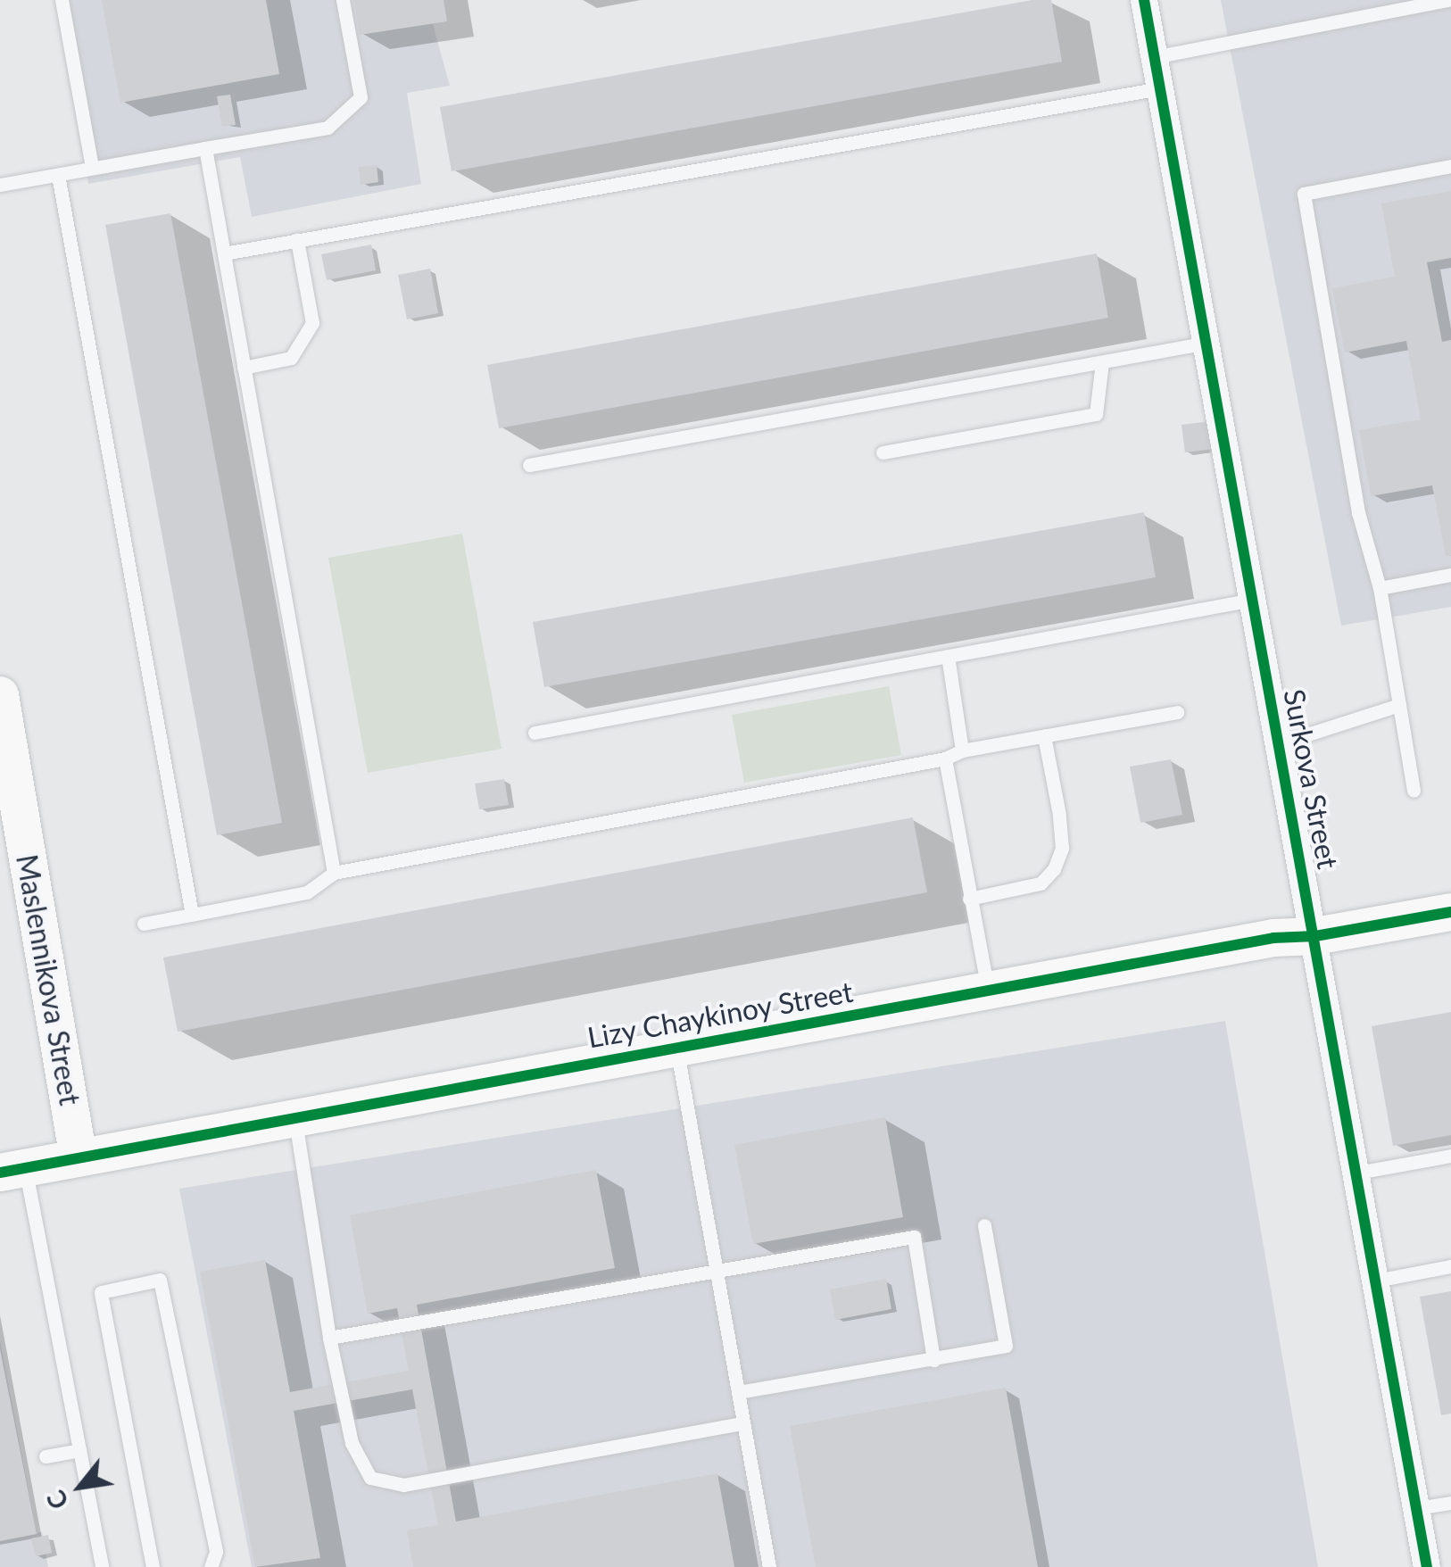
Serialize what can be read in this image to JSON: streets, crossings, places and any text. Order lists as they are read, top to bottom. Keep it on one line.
{"streets":{"street":["Surkova Street","Maslennikova Street","Lizy Chaykinoy Street"]},"crossings":[["Surkova Street","Lizy Chaykinoy Street"],["Maslennikova Street","Lizy Chaykinoy Street"]],"north":"bottom left"}
